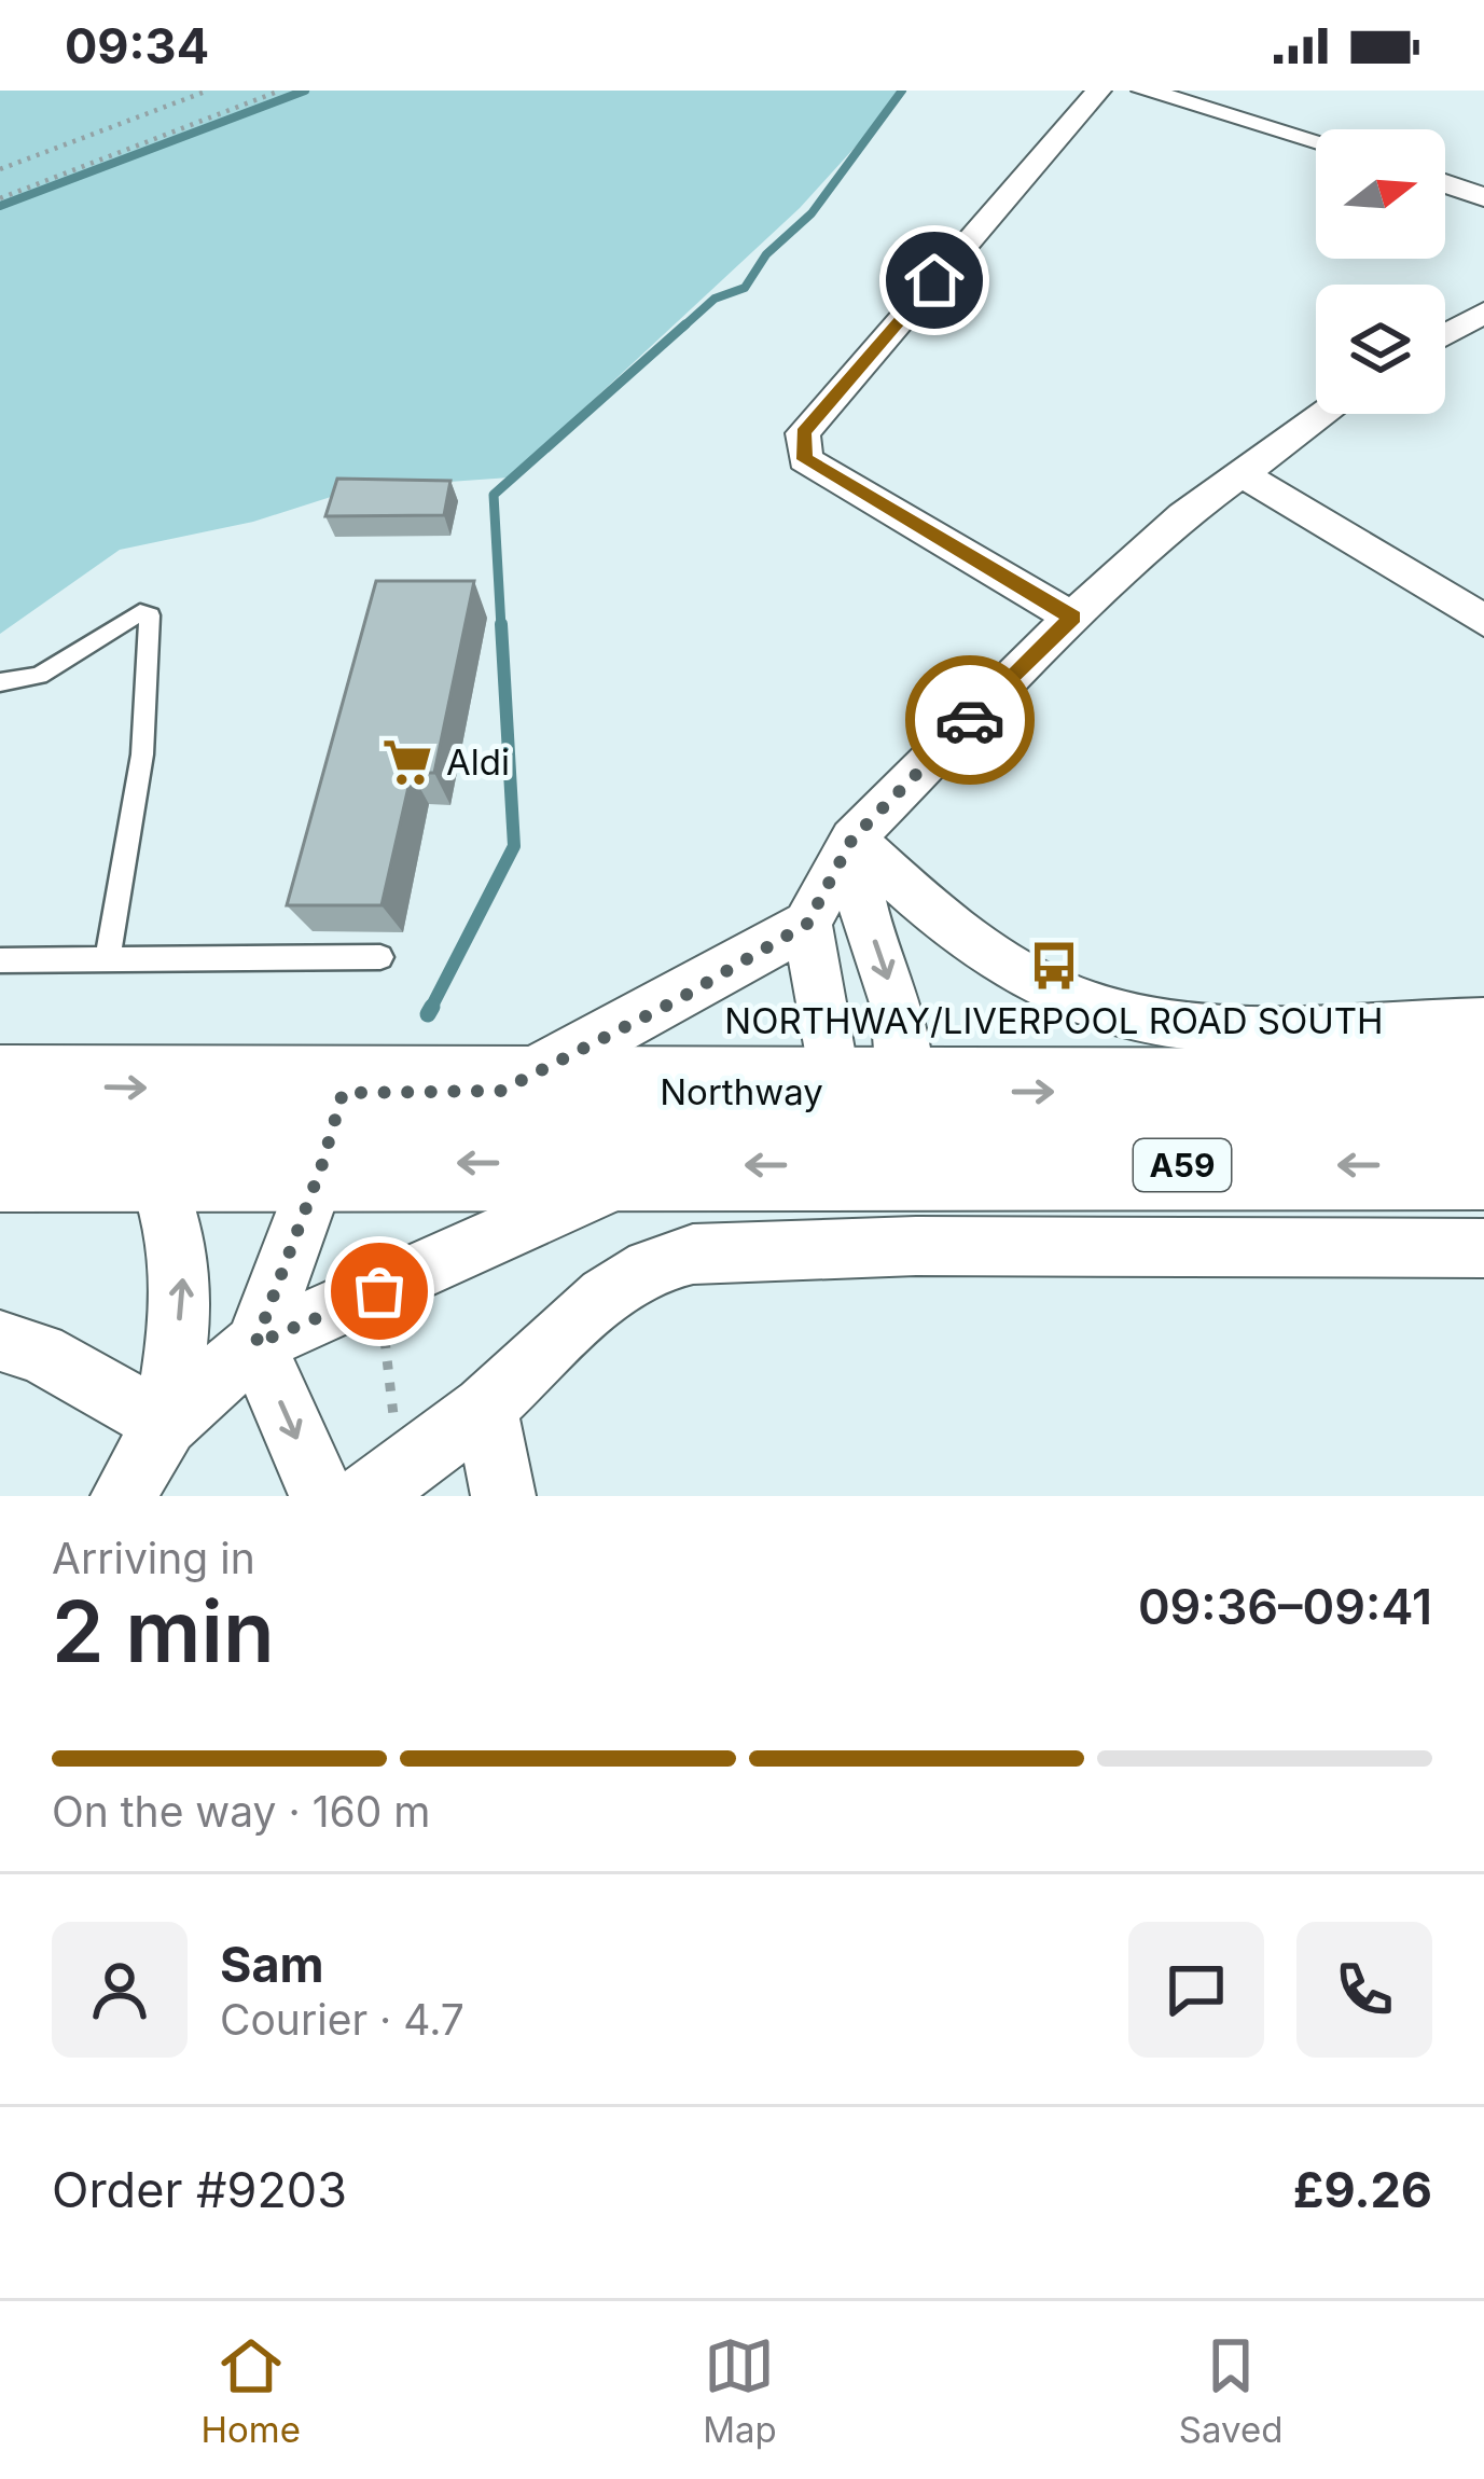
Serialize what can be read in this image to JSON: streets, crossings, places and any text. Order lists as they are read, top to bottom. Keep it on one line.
{"streets":{"highway":["Northway","A59"]},"places":{"supermarket":["Aldi"],"bus stop":["NORTHWAY/LIVERPOOL ROAD SOUTH"]},"north":"right","page":{"status":"09:34","heading":["2 min","Arriving in","09:36–09:41"],"panel":["Sam","Courier · 4.7","Order #9203","£9.26"],"bar":"On the way · 160 m","tabs":["Home","Map","Saved"]}}
